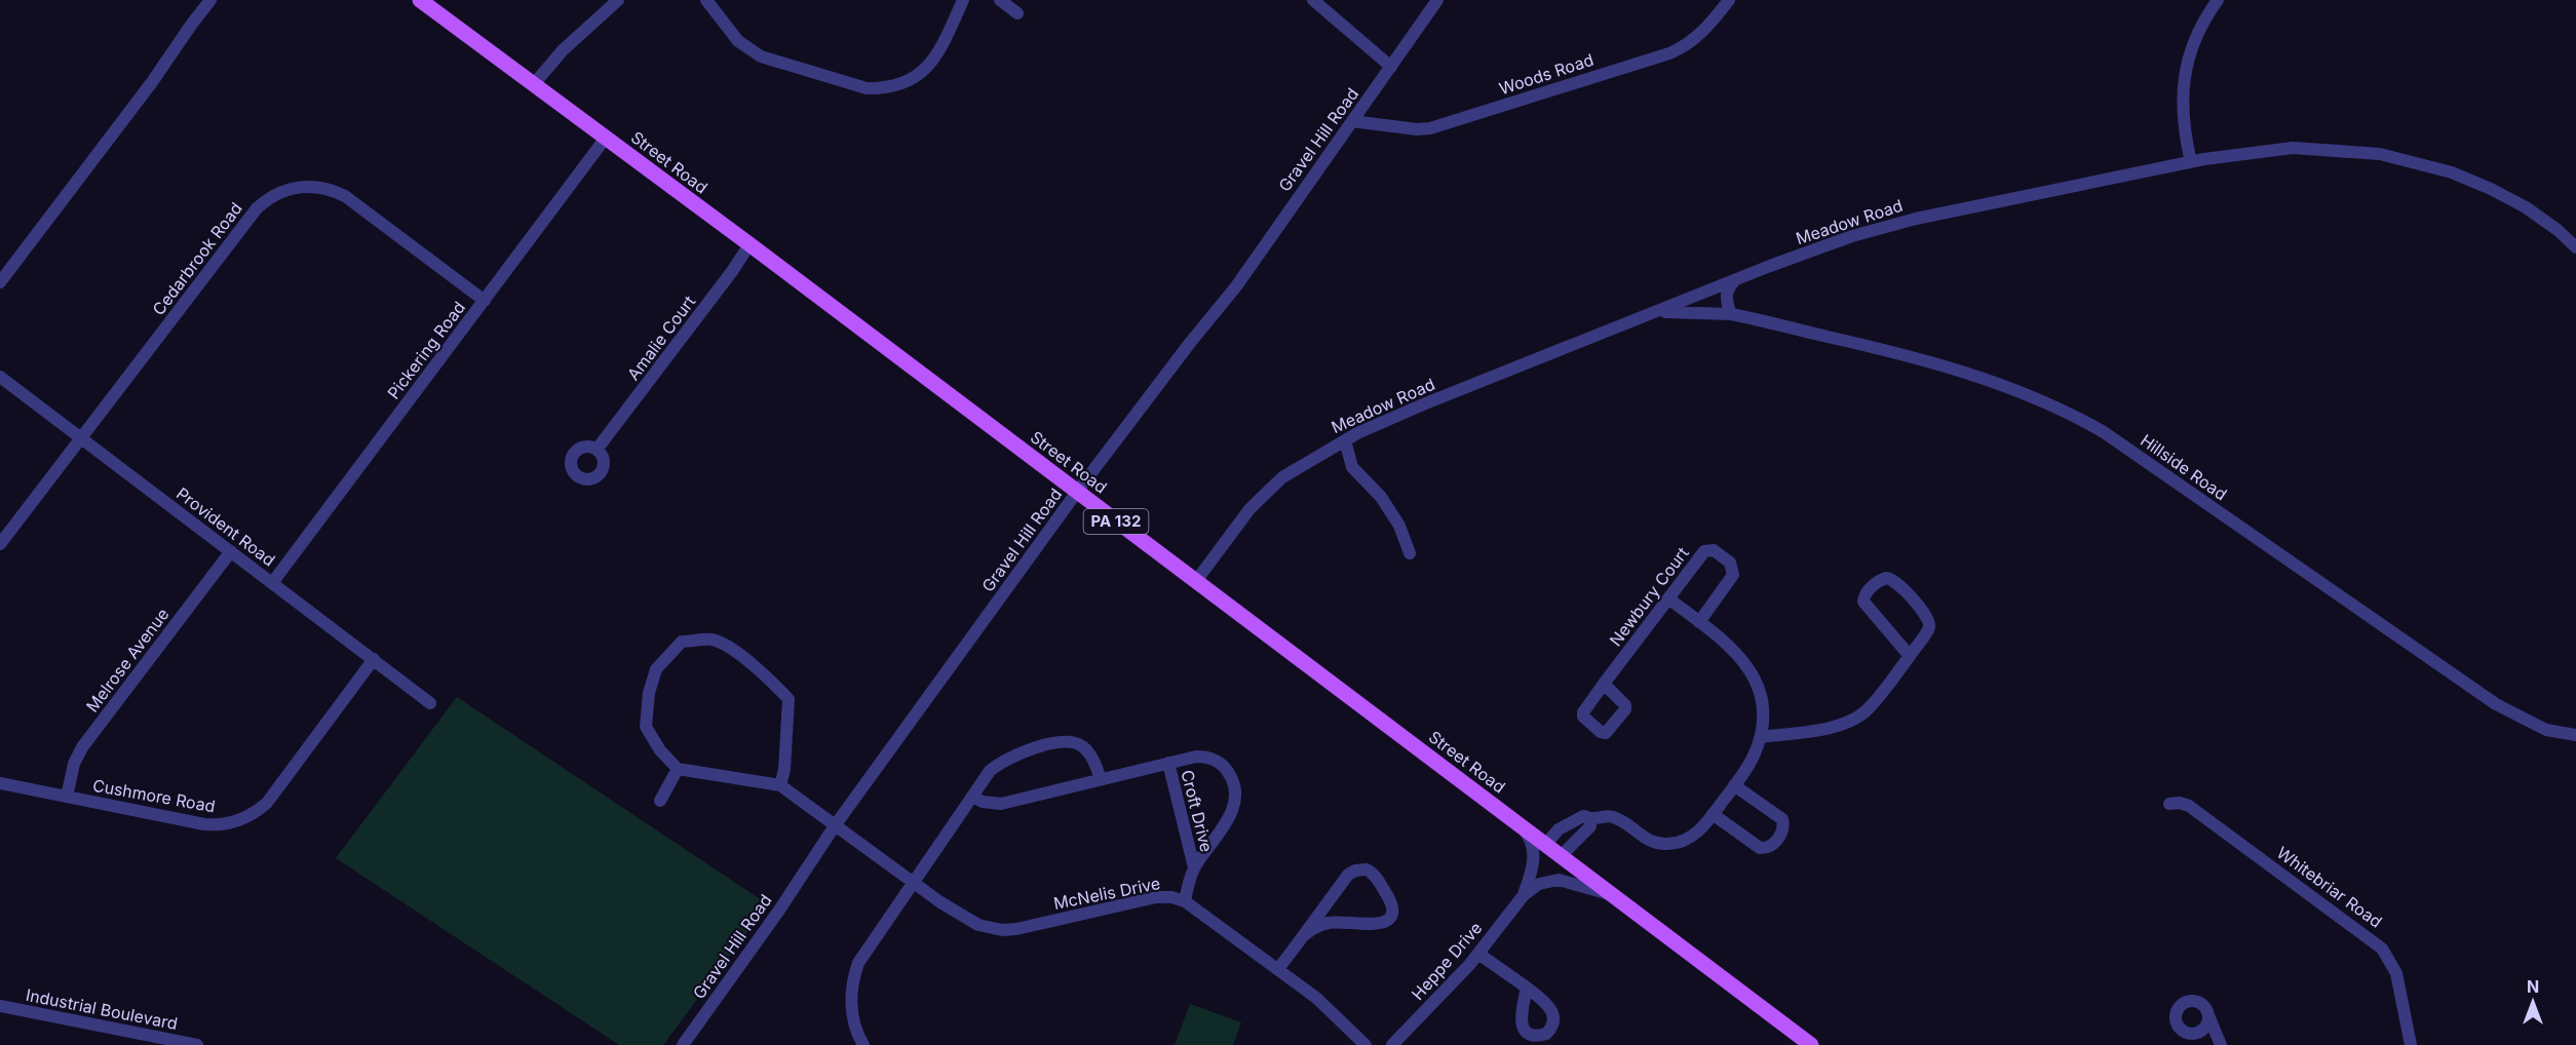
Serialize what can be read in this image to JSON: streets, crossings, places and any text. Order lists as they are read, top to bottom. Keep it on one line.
{"streets":{"main road":["Street Road","PA 132"],"street":["Woods Road","Gravel Hill Road","Meadow Road","Cedarbrook Road","Amalie Court","Pickering Road","Hillside Road","Provident Road","Newbury Court","Melrose Avenue","Cushmore Road","Croft Drive","Whitebriar Road","McNelis Drive","Heppe Drive","Industrial Boulevard"]},"crossings":[["Woods Road","Gravel Hill Road"],["Gravel Hill Road","Street Road"],["Gravel Hill Road","McNelis Drive"],["Street Road","Meadow Road"],["Street Road","Amalie Court"],["Street Road","Pickering Road"],["Street Road","Heppe Drive"],["Meadow Road","Hillside Road"],["Cedarbrook Road","Pickering Road"],["Cedarbrook Road","Provident Road"],["Pickering Road","Provident Road"],["Provident Road","Melrose Avenue"],["Provident Road","Cushmore Road"],["Melrose Avenue","Cushmore Road"],["Croft Drive","McNelis Drive"]],"north":"top"}
